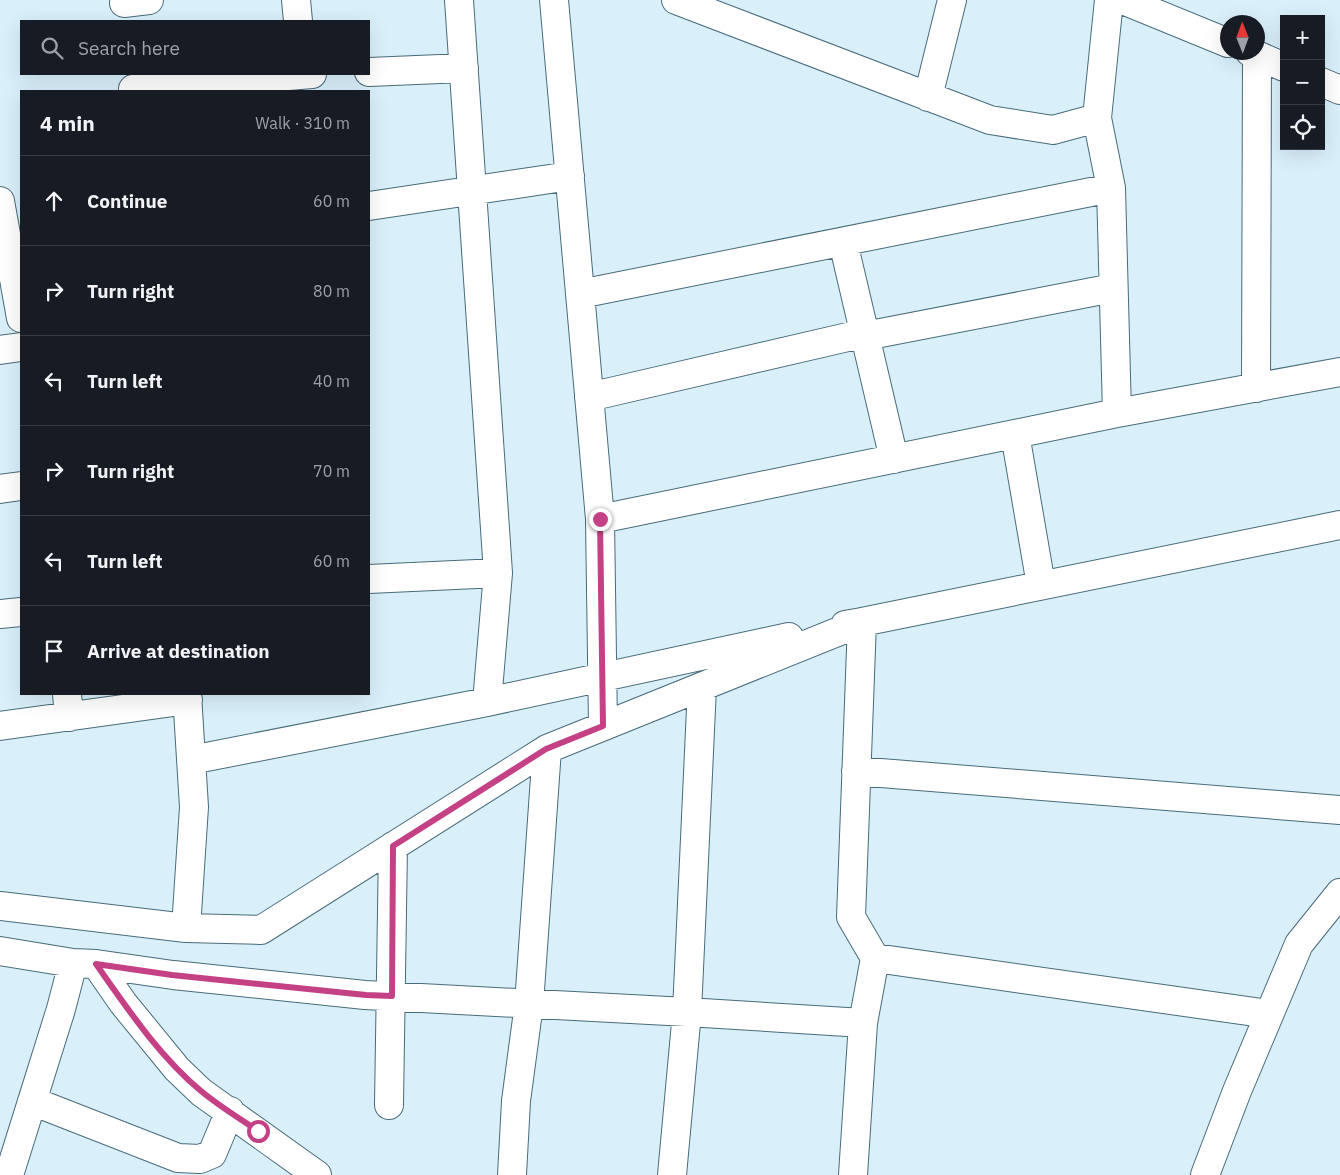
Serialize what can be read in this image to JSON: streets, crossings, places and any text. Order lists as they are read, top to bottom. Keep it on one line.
{"north":"top","page":{"map_buttons":["+","−"],"search":"Search here","heading":["4 min","Walk · 310 m"],"list":[["Continue","60 m"],["Turn right","80 m"],["Turn left","40 m"],["Turn right","70 m"],["Turn left","60 m"],"Arrive at destination"]}}
